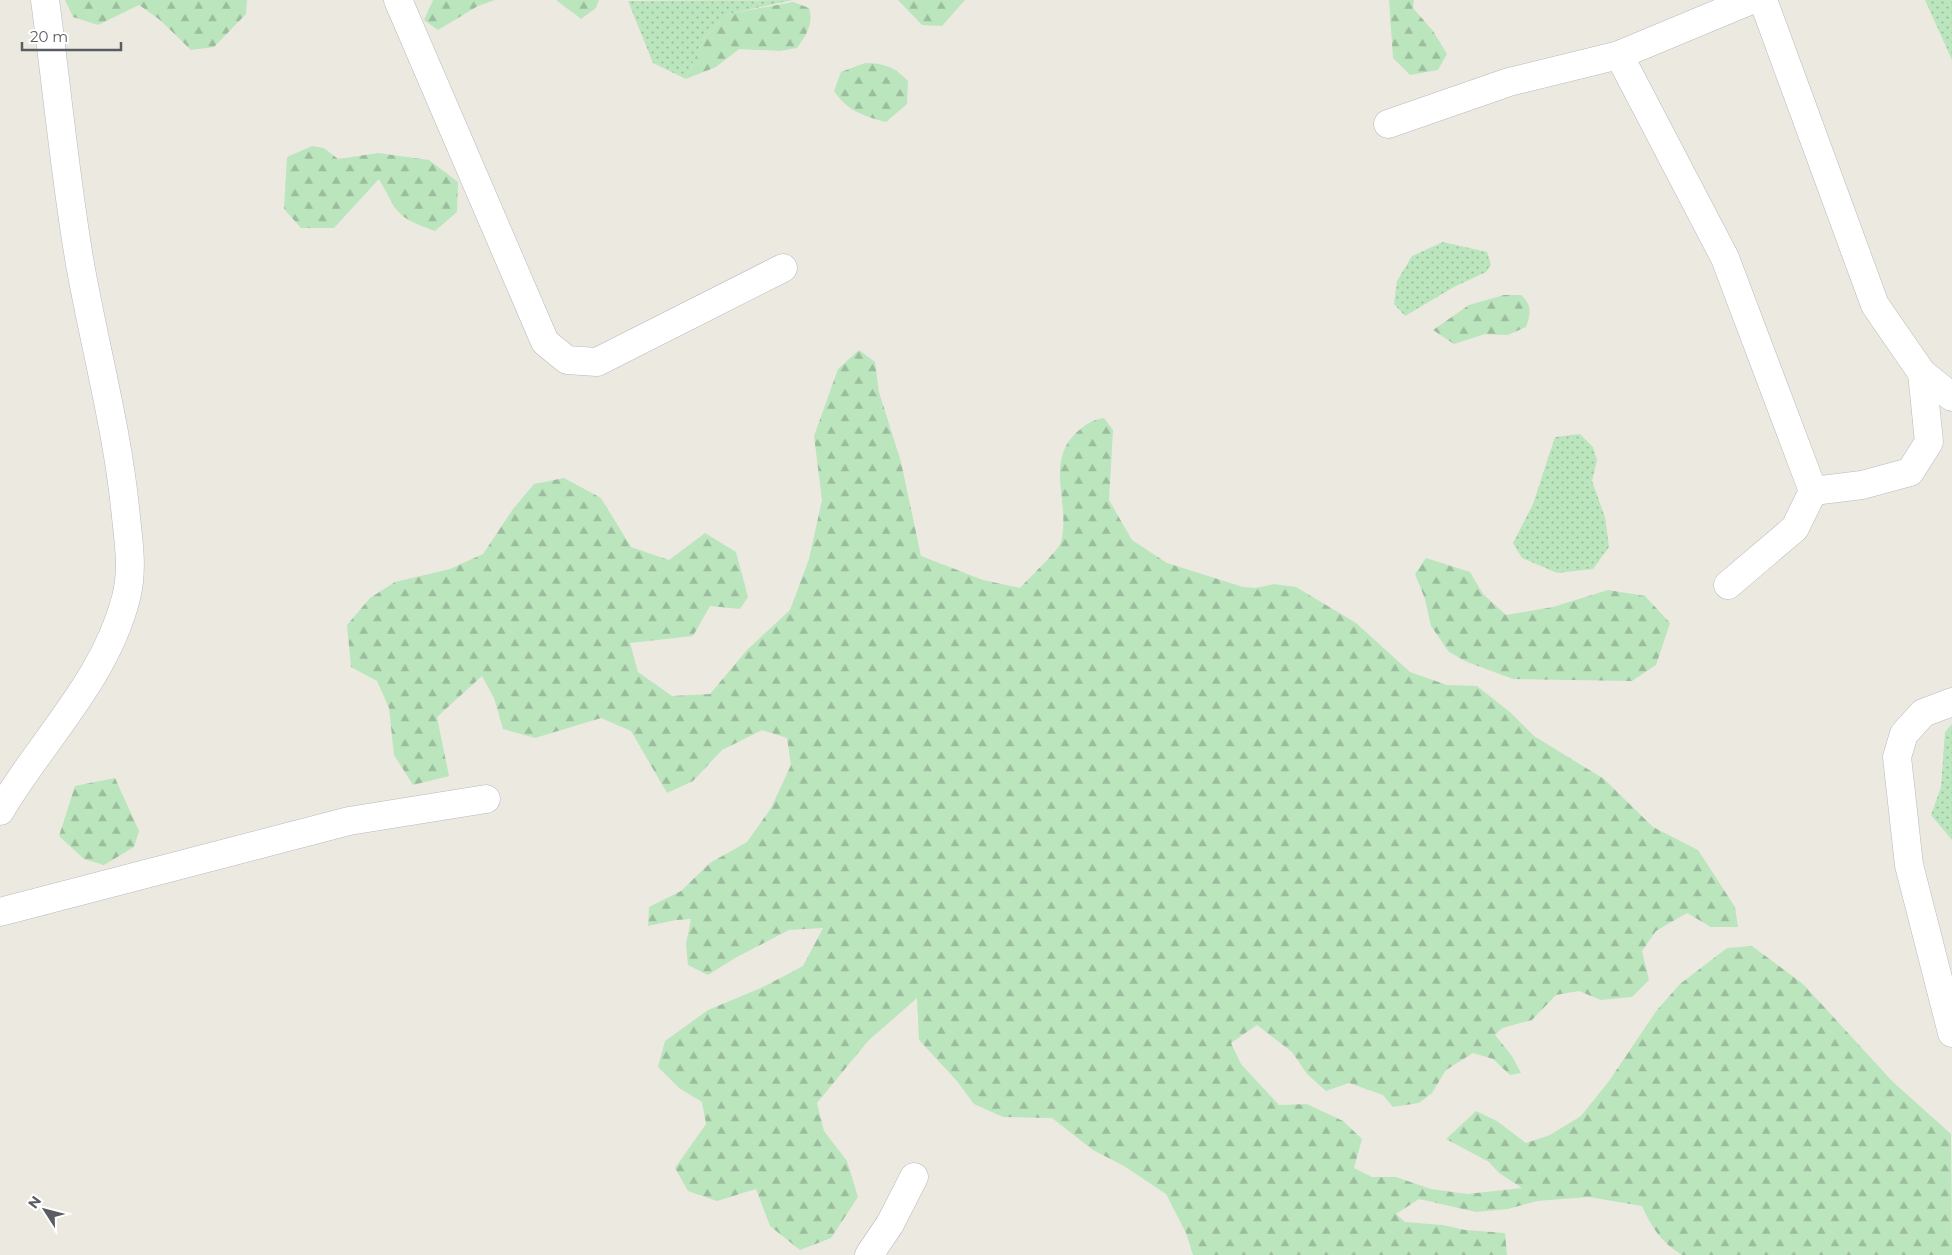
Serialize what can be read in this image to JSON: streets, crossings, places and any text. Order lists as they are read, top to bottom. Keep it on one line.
{"scale_bar":"20 m","north":"top left"}
